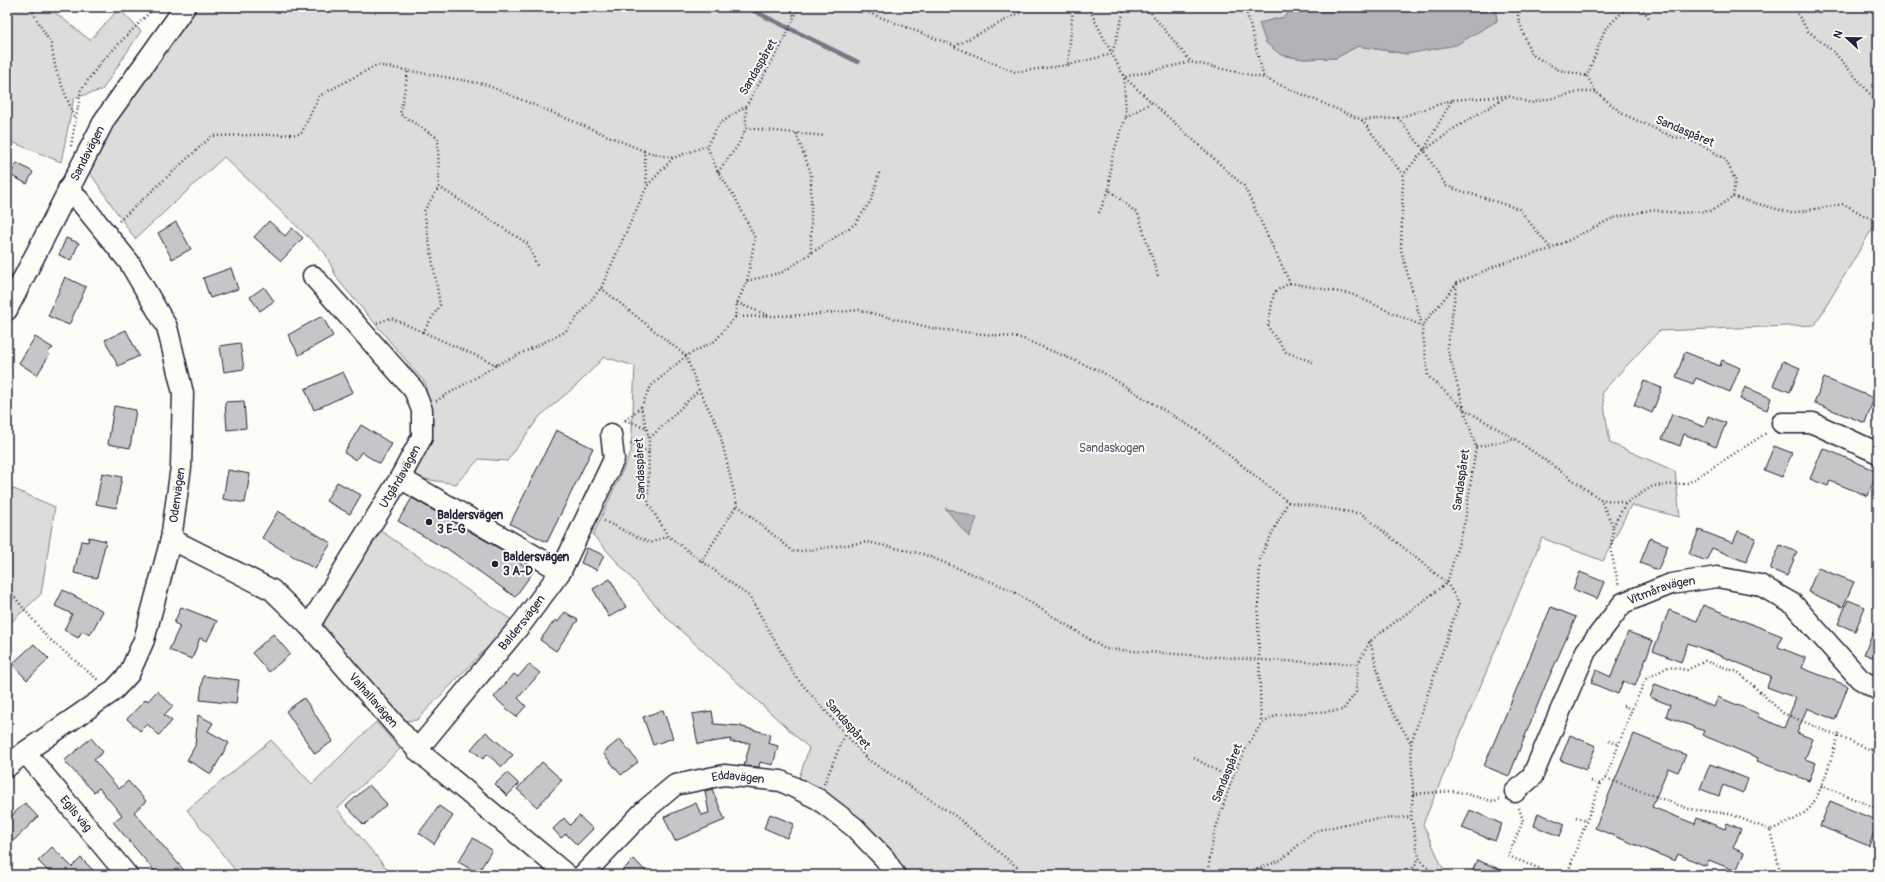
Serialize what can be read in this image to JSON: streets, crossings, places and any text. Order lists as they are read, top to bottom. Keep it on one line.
{"streets":{"street":["Sandavägen","Utgårdavägen","Odenvägen","Vitmåravägen","Baldersvägen","Valhallavägen","Eddavägen","Egils väg"],"path":["Sandaspåret"]},"crossings":[["Sandavägen","Odenvägen"],["Utgårdavägen","Valhallavägen"],["Odenvägen","Valhallavägen"],["Odenvägen","Egils väg"],["Baldersvägen","Valhallavägen"]],"parks":["Sandaskogen"],"places":["Baldersvägen 3 E-G","Baldersvägen 3 A-D"],"north":"left"}
